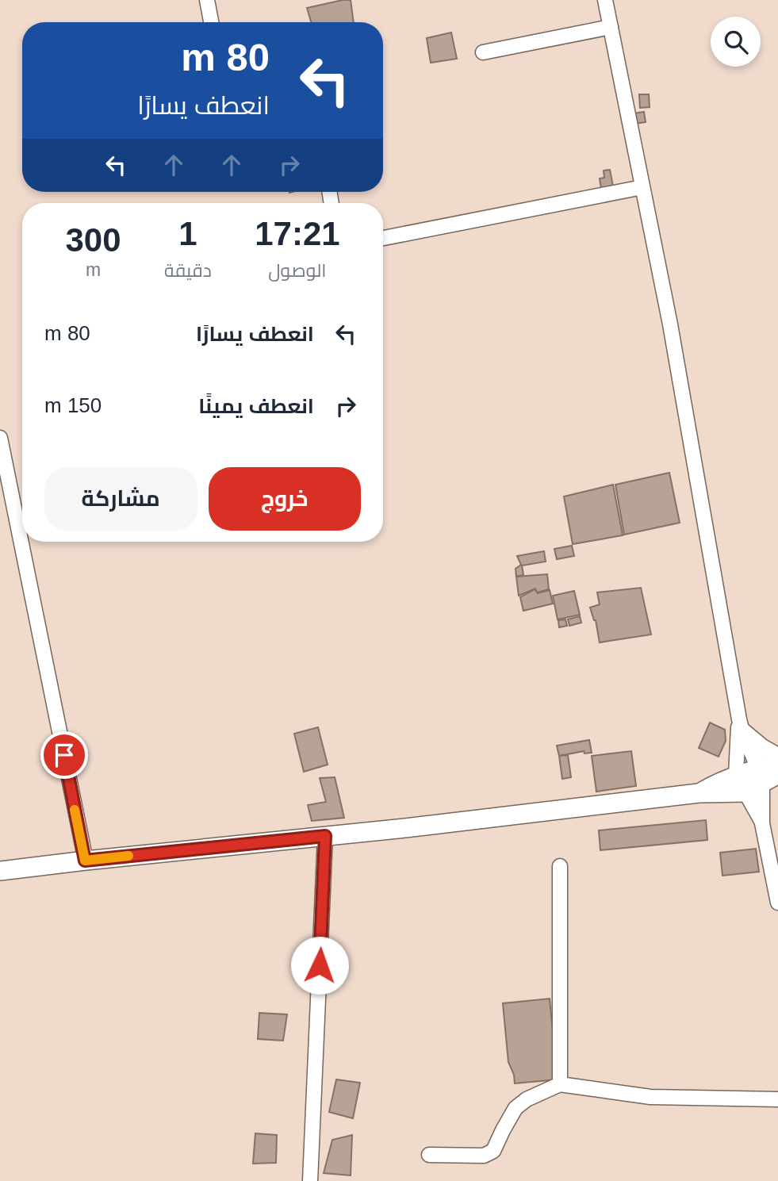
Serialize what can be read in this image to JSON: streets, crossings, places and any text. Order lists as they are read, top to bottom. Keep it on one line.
{"page":{"turn":["80 m","انعطف يسارًا"],"eta":["17:21","الوصول","1","دقيقة","300","m"],"list":[{"name":"انعطف يسارًا","value":"80 m"},{"name":"انعطف يمينًا","value":"150 m"}],"buttons":["خروج","مشاركة"]}}
